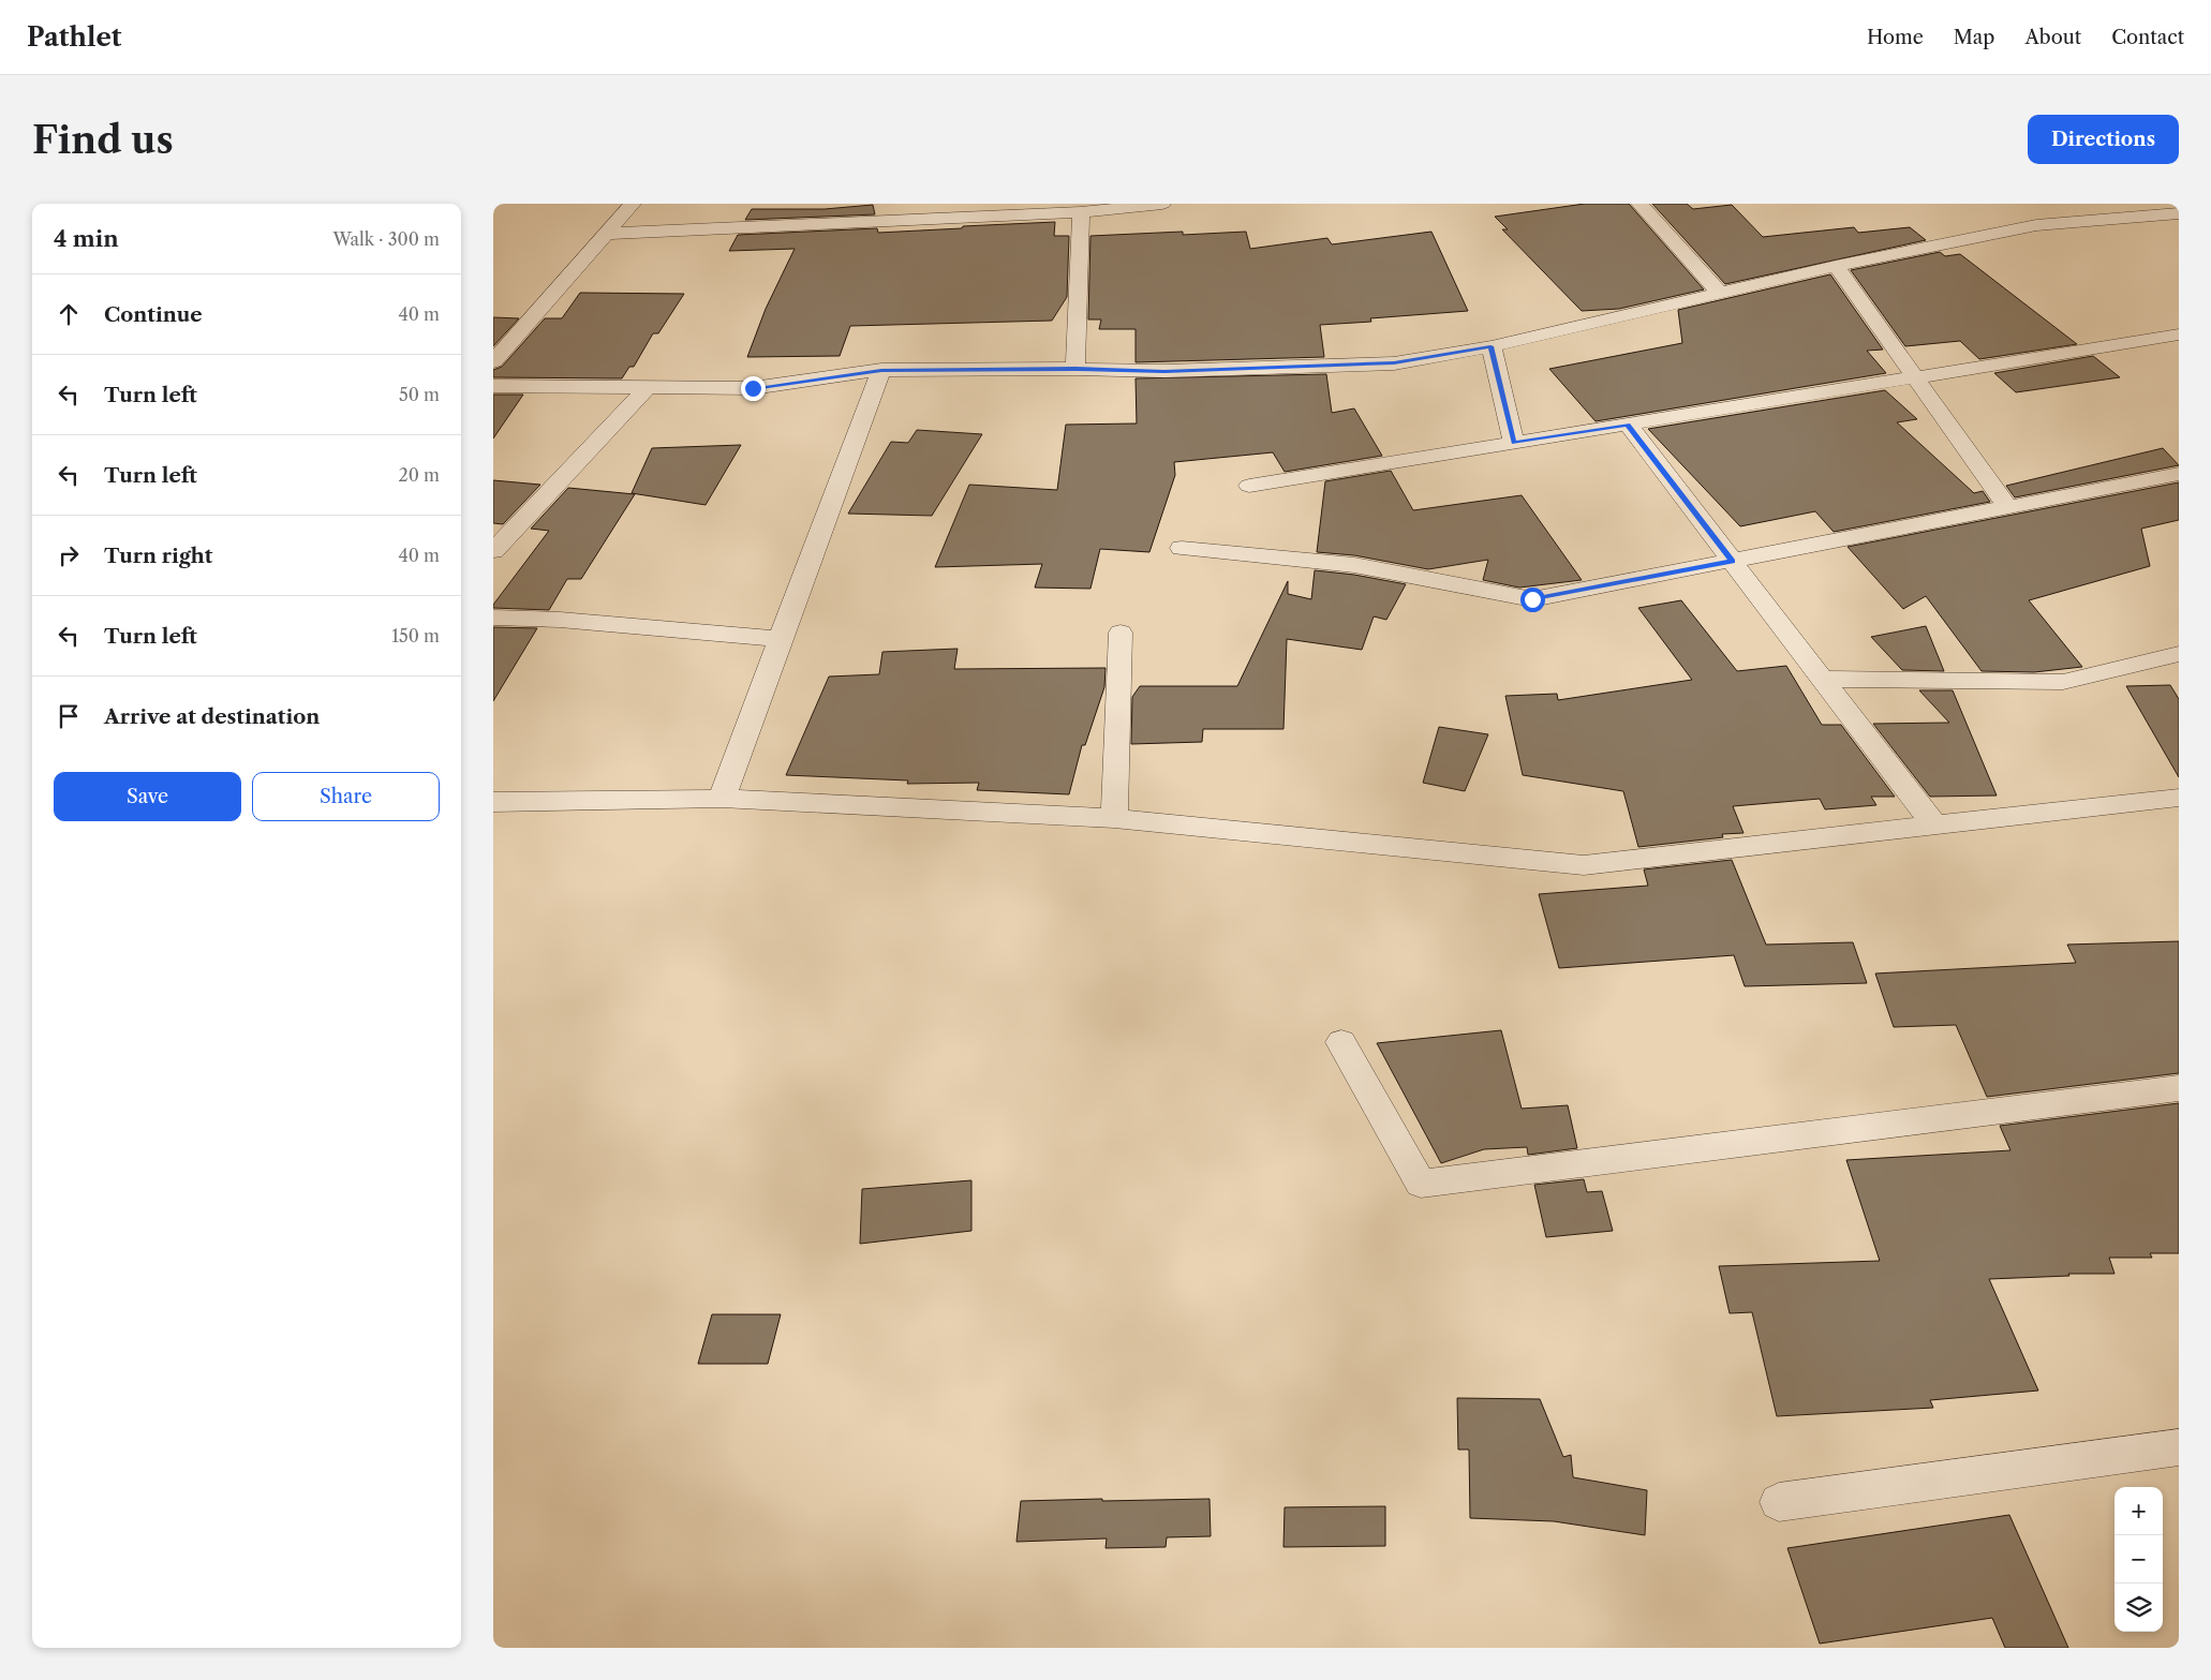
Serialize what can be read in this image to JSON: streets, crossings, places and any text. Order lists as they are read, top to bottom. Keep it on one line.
{"page":{"header":"Pathlet","nav":["Home","Map","About","Contact"],"buttons":["Directions",["Save","Share"]],"title":"Find us","heading":["4 min","Walk · 300 m"],"list":[["Continue","40 m"],["Turn left","50 m"],["Turn left","20 m"],["Turn right","40 m"],["Turn left","150 m"],"Arrive at destination"],"map_buttons":["+","−"]}}
